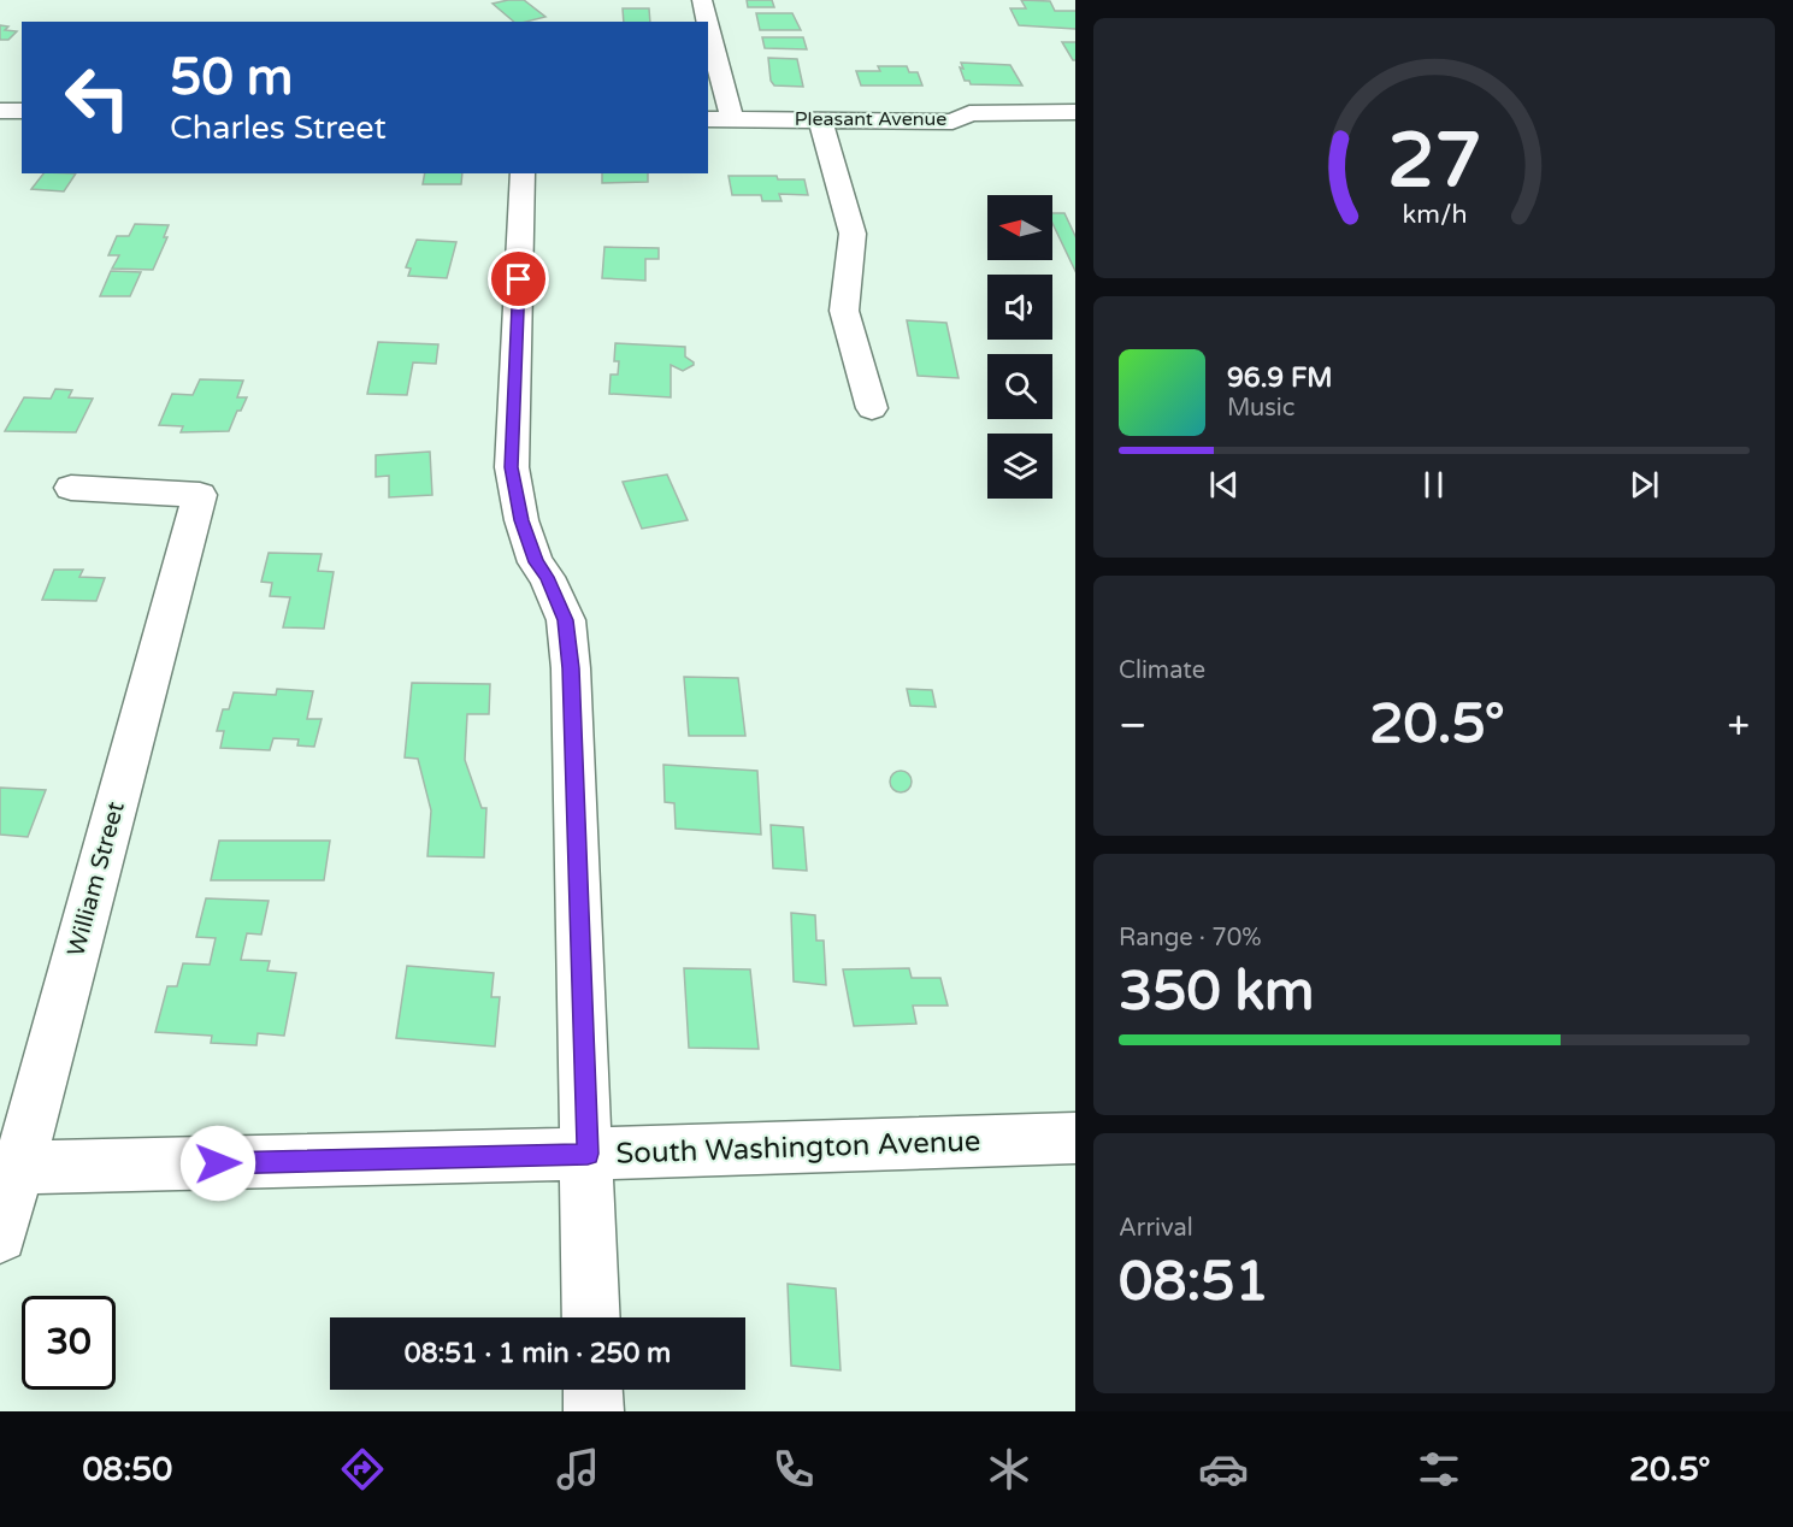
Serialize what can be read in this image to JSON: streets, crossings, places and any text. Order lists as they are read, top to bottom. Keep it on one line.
{"streets":{"street":["Pleasant Avenue","William Street","South Washington Avenue"]},"crossings":[["William Street","South Washington Avenue"]],"north":"left","page":{"turn":["50 m","Charles Street"],"song":["96.9 FM","Music"],"tile":["Climate",["Range · 70%","350 km"],["Arrival","08:51"]],"heat":["−","20.5°","+"],"limit":"30","trip":"08:51 · 1 min · 250 m","tabs":["08:50","20.5°"],"gauge":["27","km/h"]}}
